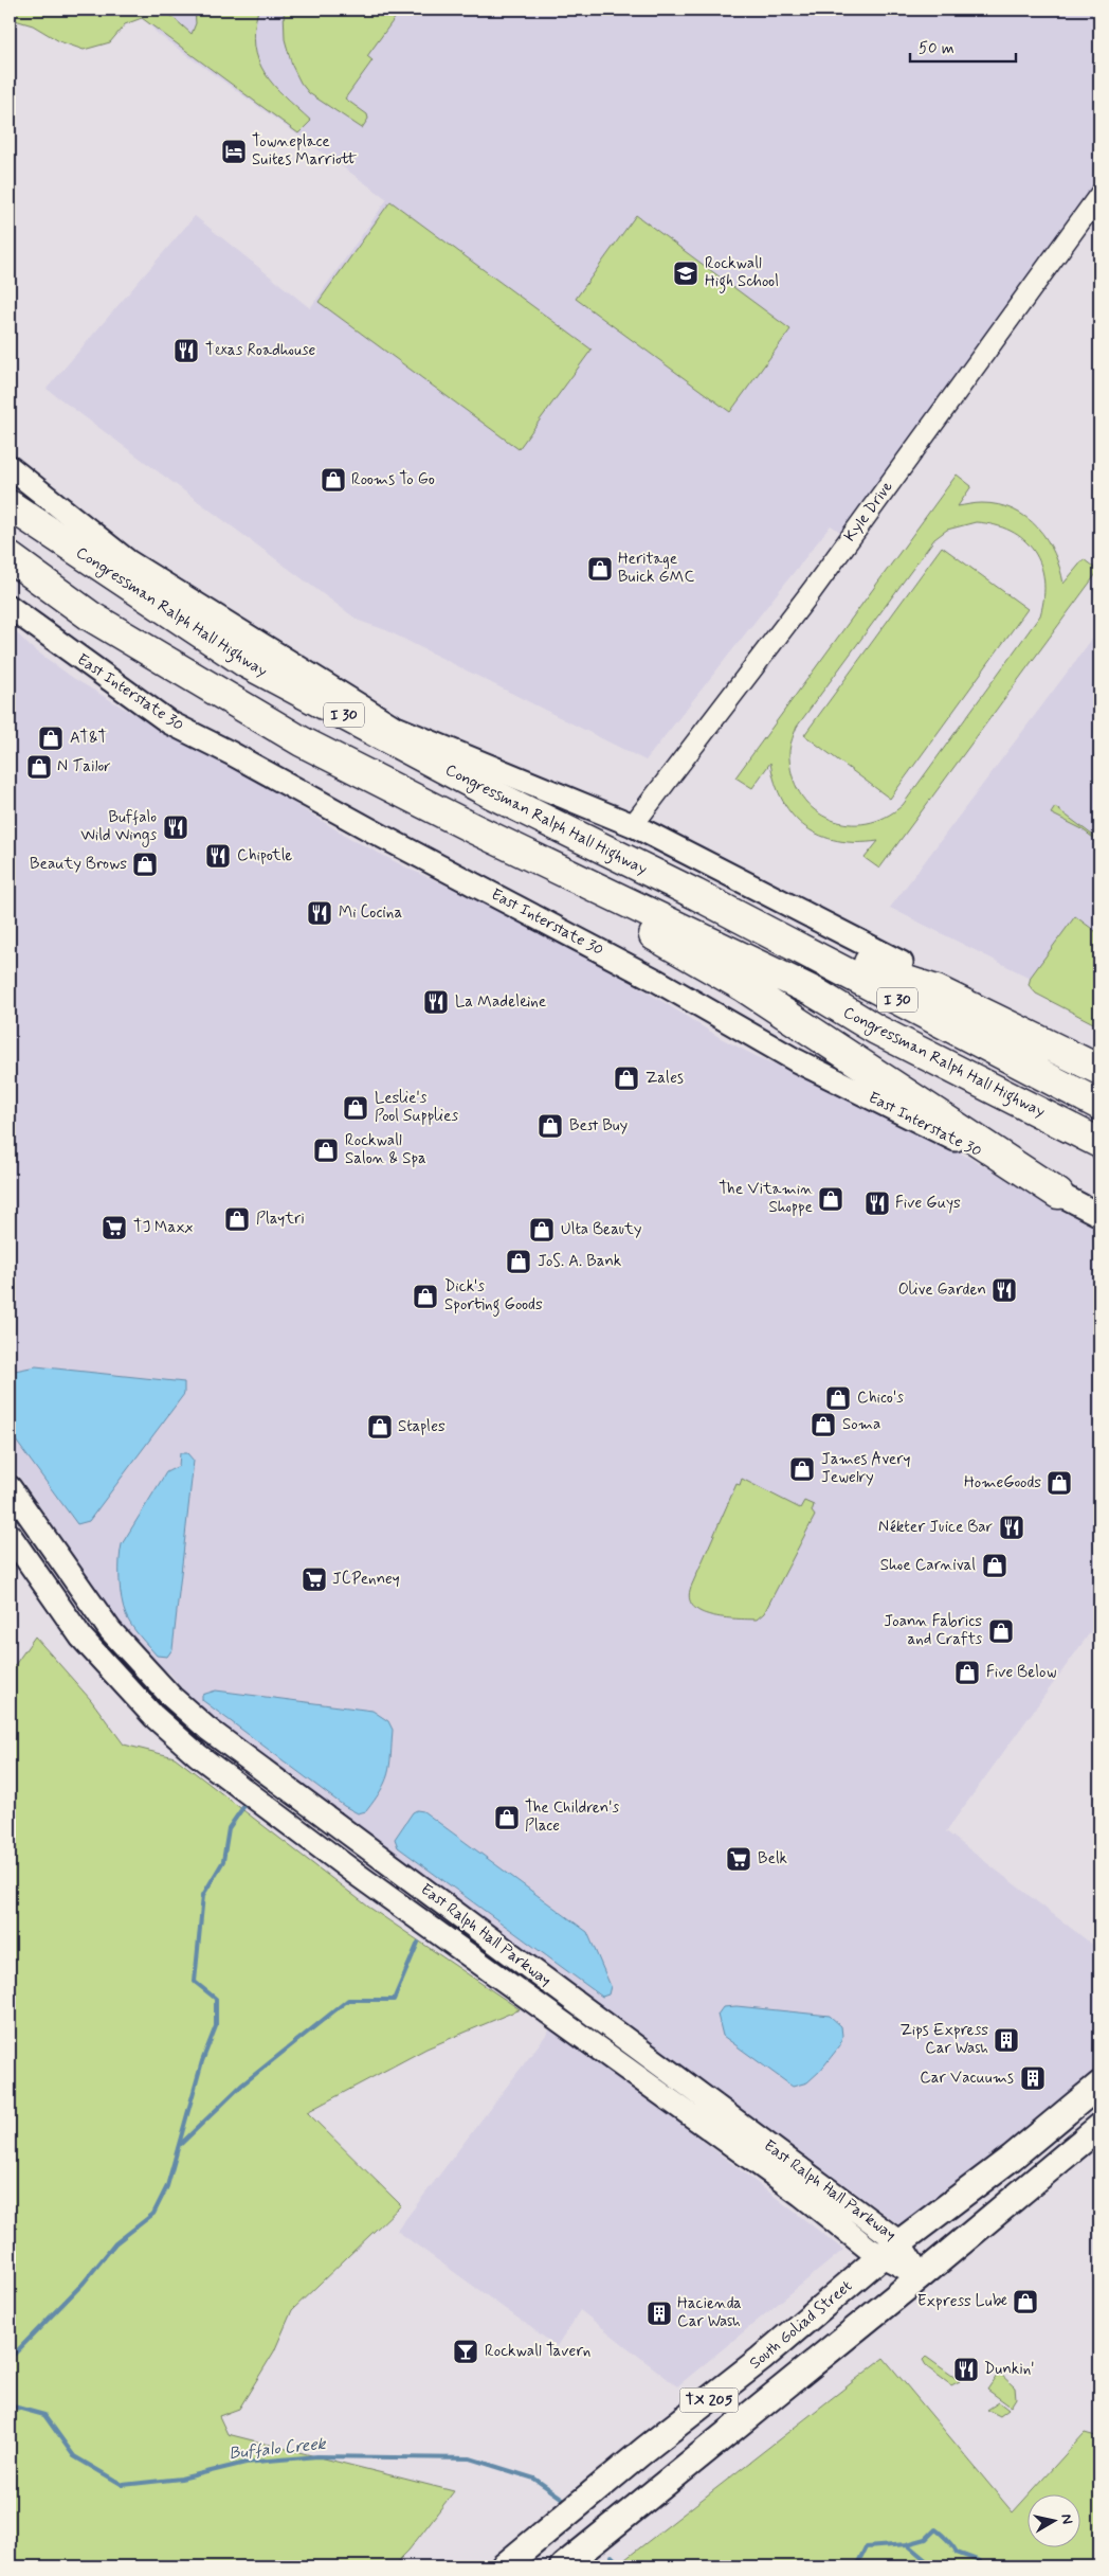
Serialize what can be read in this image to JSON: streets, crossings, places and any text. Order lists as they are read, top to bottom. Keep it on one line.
{"streets":{"highway":["Congressman Ralph Hall Highway","I 30"],"main road":["East Interstate 30","East Ralph Hall Parkway","South Goliad Street","TX 205"],"street":["Kyle Drive"]},"crossings":[["East Ralph Hall Parkway","South Goliad Street"],["East Ralph Hall Parkway","TX 205"]],"water":["Buffalo Creek"],"places":{"hotel":["Towneplace Suites Marriott"],"school or university":["Rockwall High School"],"restaurant":["Texas Roadhouse","Buffalo Wild Wings","Chipotle","Mi Cocina","La Madeleine","Five Guys","Olive Garden","Nékter Juice Bar","Dunkin'"],"shop":["Rooms To Go","Heritage Buick GMC","AT&T","N Tailor","Beauty Brows","Zales","Leslie's Pool Supplies","Best Buy","Rockwall Salon & Spa","The Vitamin Shoppe","Playtri","Ulta Beauty","JoS. A. Bank","Dick's Sporting Goods","Chico's","Soma","Staples","James Avery Jewelry","HomeGoods","Shoe Carnival","Joann Fabrics and Crafts","Five Below","The Children's Place","Express Lube"],"supermarket":["TJ Maxx","JCPenney","Belk"],"building":["Zips Express Car Wash","Car Vacuums","Hacienda Car Wash"],"bar":["Rockwall Tavern"]},"scale_bar":"50 m","north":"right"}
